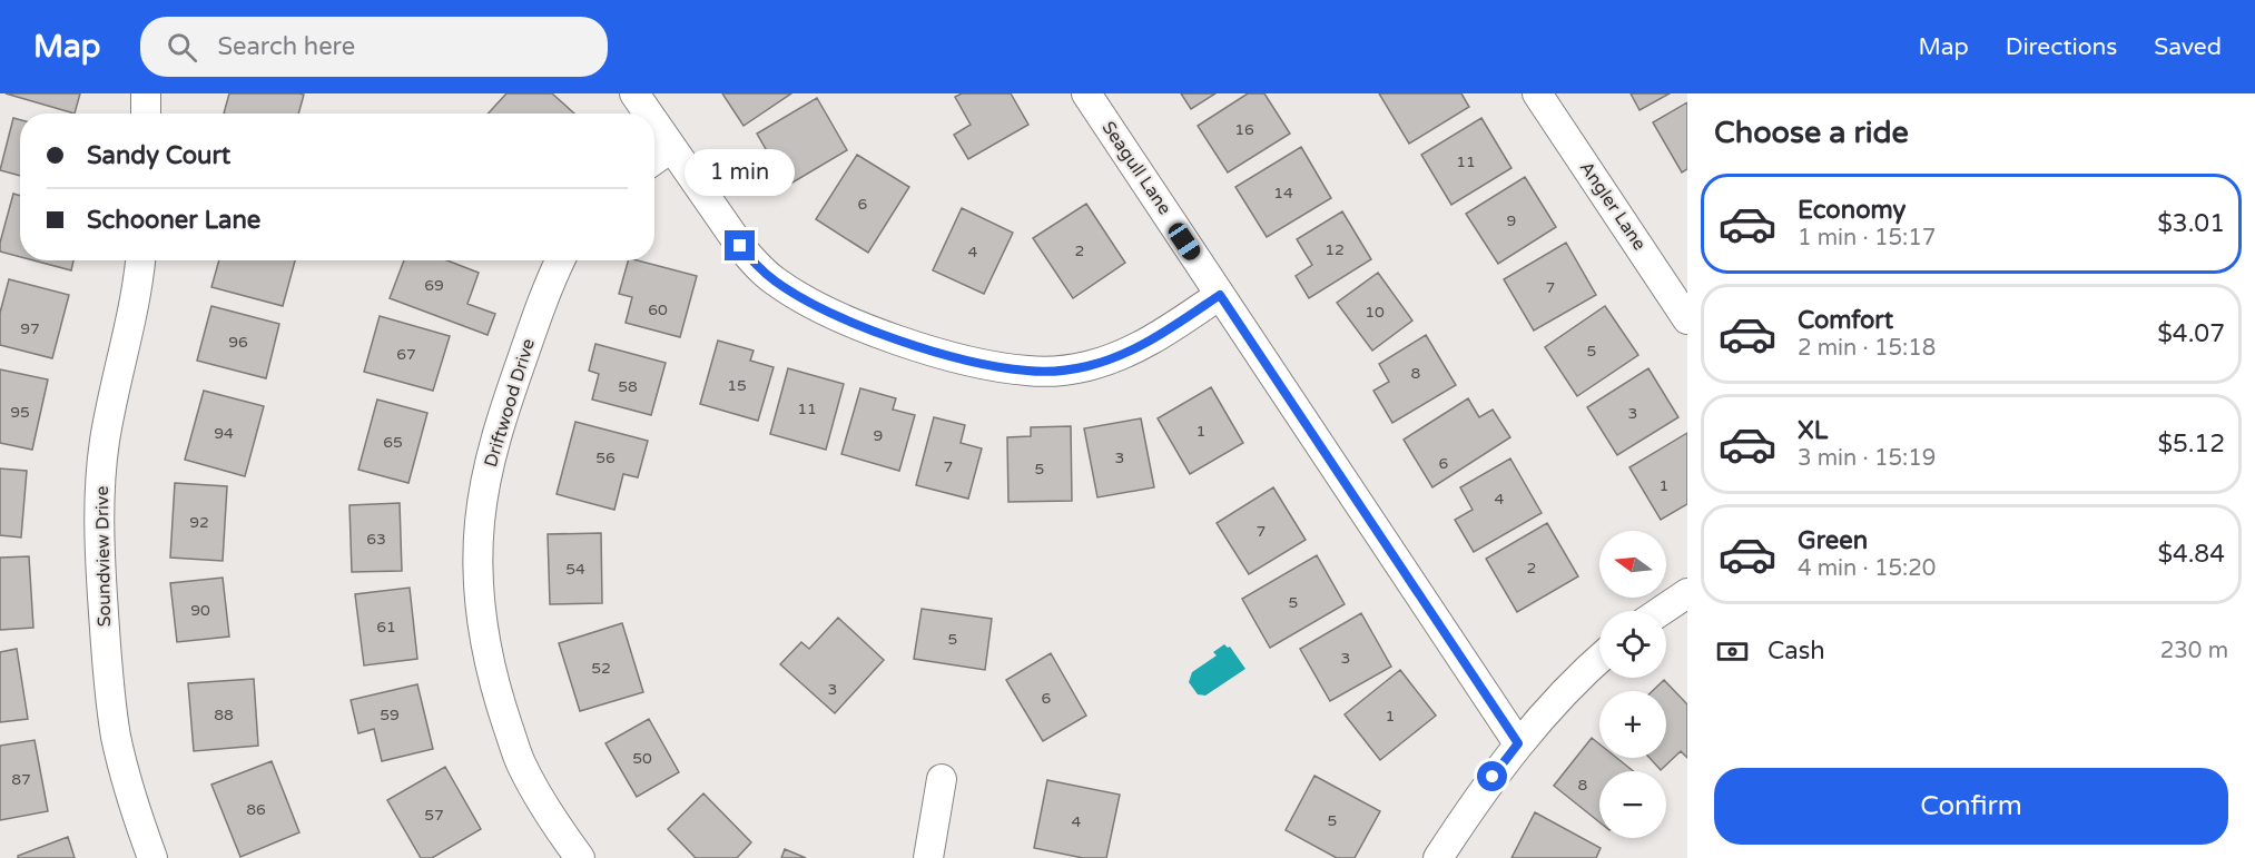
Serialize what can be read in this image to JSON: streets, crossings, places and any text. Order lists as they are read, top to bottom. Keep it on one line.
{"streets":{"street":["Seagull Lane","Angler Lane","Driftwood Drive","Soundview Drive"]},"house_numbers":["16","11","14","6","9","12","2","4","69","7","60","10","97","96","5","67","8","15","58","11","95","3","1","94","9","65","56","3","6","7","5","1","4","92","7","63","2","54","5","90","61","5","3","52","3","6","88","59","1","50","87","8","86","57","5","4"],"north":"left","page":{"header":"Map","search":"Search here","nav":["Map","Directions","Saved"],"heading":"Choose a ride","banner":["Sandy Court","Schooner Lane"],"bubble":"1 min","list":[{"name":"Economy","note":"1 min · 15:17","value":"$3.01"},{"name":"Comfort","note":"2 min · 15:18","value":"$4.07"},{"name":"XL","note":"3 min · 15:19","value":"$5.12"},{"name":"Green","note":"4 min · 15:20","value":"$4.84"}],"map_buttons":["+","−"],"pay":["Cash","230 m"],"buttons":"Confirm"}}
